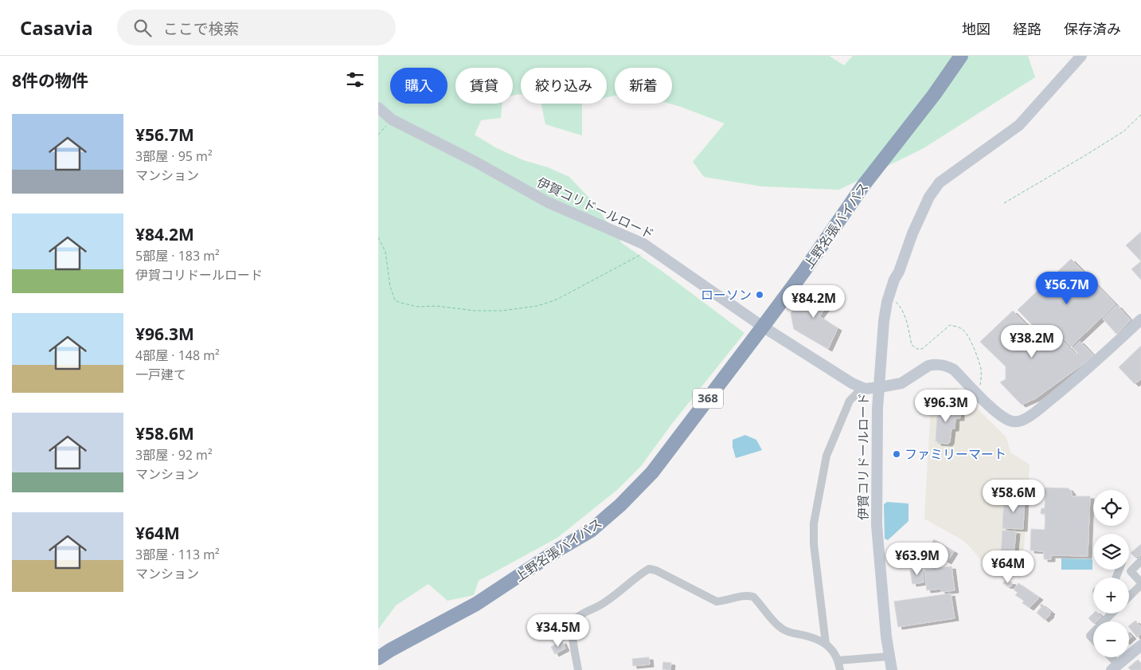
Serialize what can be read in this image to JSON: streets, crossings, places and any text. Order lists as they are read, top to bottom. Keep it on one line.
{"streets":{"highway":["上野名張バイパス","368"],"street":["伊賀コリドールロード"]},"crossings":[["伊賀コリドールロード","上野名張バイパス"]],"places":["ローソン","ファミリーマート"],"page":{"header":"Casavia","search":"ここで検索","nav":["地図","経路","保存済み"],"heading":"8件の物件","chip":["購入","賃貸","絞り込み","新着"],"list":[{"name":"¥56.7M","note":"3部屋 · 95 m² · マンション"},{"name":"¥84.2M","note":"5部屋 · 183 m² · 伊賀コリドールロード"},{"name":"¥96.3M","note":"4部屋 · 148 m² · 一戸建て"},{"name":"¥58.6M","note":"3部屋 · 92 m² · マンション"},{"name":"¥64M","note":"3部屋 · 113 m² · マンション"}],"price":["¥56.7M","¥84.2M","¥38.2M","¥96.3M","¥58.6M","¥63.9M","¥64M","¥34.5M"],"map_buttons":["+","−"]}}
